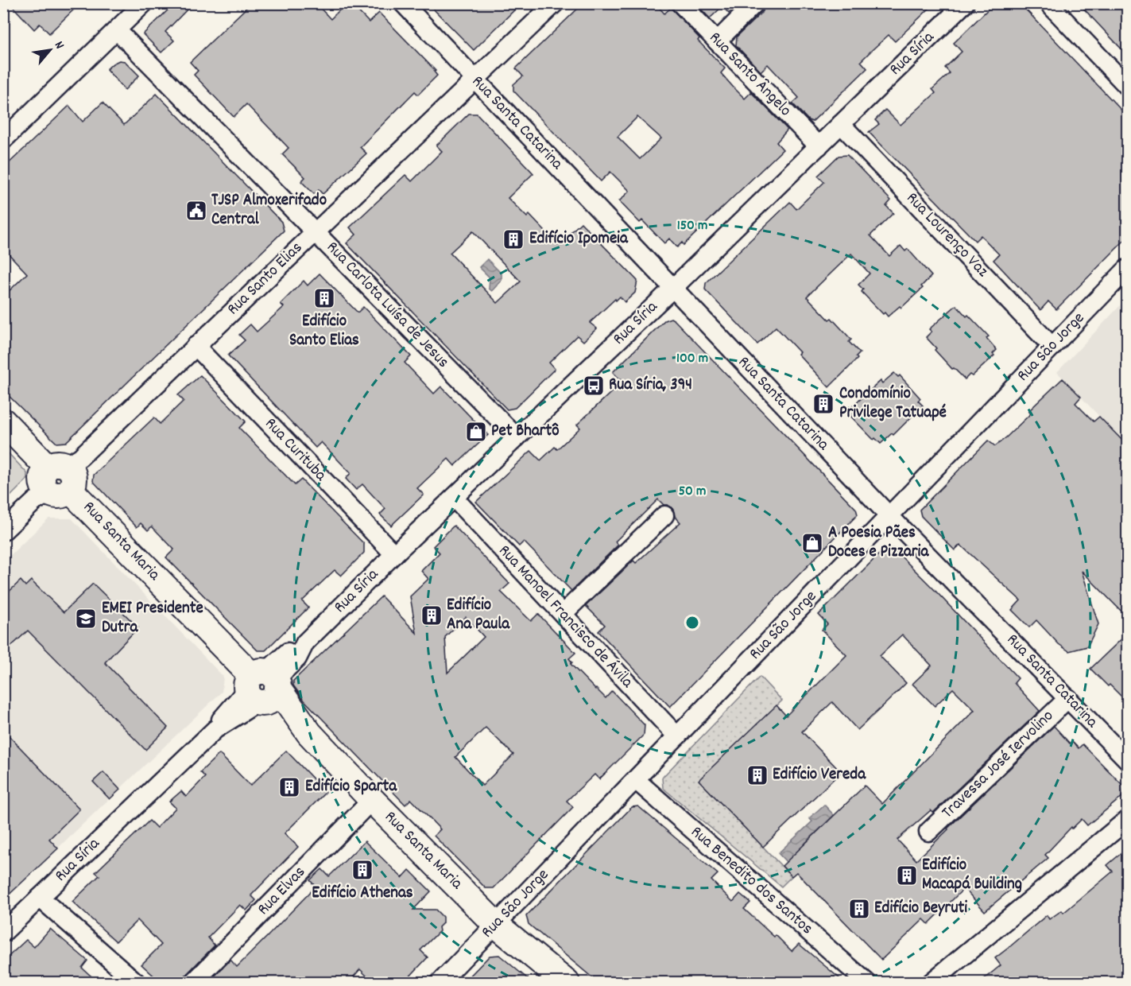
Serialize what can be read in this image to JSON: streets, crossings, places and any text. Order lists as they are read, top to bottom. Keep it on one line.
{"streets":{"street":["Rua Síria","Rua Santo Ângelo","Rua Santa Catarina","Rua Lourenço Vaz","Rua Santo Elias","Rua Carlota Luísa de Jesus","Rua São Jorge","Rua Curituba","Rua Santa Maria","Rua Manoel Francisco de Ávila","Travessa José Iervolino","Rua Benedito dos Santos","Rua Elvas"]},"crossings":[["Rua Síria","Rua Santo Ângelo"],["Rua Síria","Rua Santa Catarina"],["Rua Síria","Rua Lourenço Vaz"],["Rua Síria","Rua Carlota Luísa de Jesus"],["Rua Síria","Rua Curituba"],["Rua Síria","Rua Santa Maria"],["Rua Síria","Rua Manoel Francisco de Ávila"],["Rua Santa Catarina","Rua Santo Elias"],["Rua Santa Catarina","Rua São Jorge"],["Rua Santa Catarina","Travessa José Iervolino"],["Rua Lourenço Vaz","Rua São Jorge"],["Rua Santo Elias","Rua Carlota Luísa de Jesus"],["Rua Santo Elias","Rua Curituba"],["Rua Santo Elias","Rua Santa Maria"],["Rua São Jorge","Rua Santa Maria"],["Rua São Jorge","Rua Manoel Francisco de Ávila"],["Rua São Jorge","Rua Benedito dos Santos"],["Rua Santa Maria","Rua Elvas"]],"places":{"public building":["TJSP Almoxerifado Central"],"building":["Edifício Ipomeia","Edifício Santo Elias","Condomínio Privilege Tatuapé","Edifício Ana Paula","Edifício Vereda","Edifício Sparta","Edifício Athenas","Edifício Macapá Building","Edifício Beyruti"],"bus stop":["Rua Síria, 394"],"shop":["Pet Bhartô","A Poesia Pães Doces e Pizzaria"],"school or university":["EMEI Presidente Dutra"]},"north":"top right","rings":["150 m","100 m","50 m"]}
